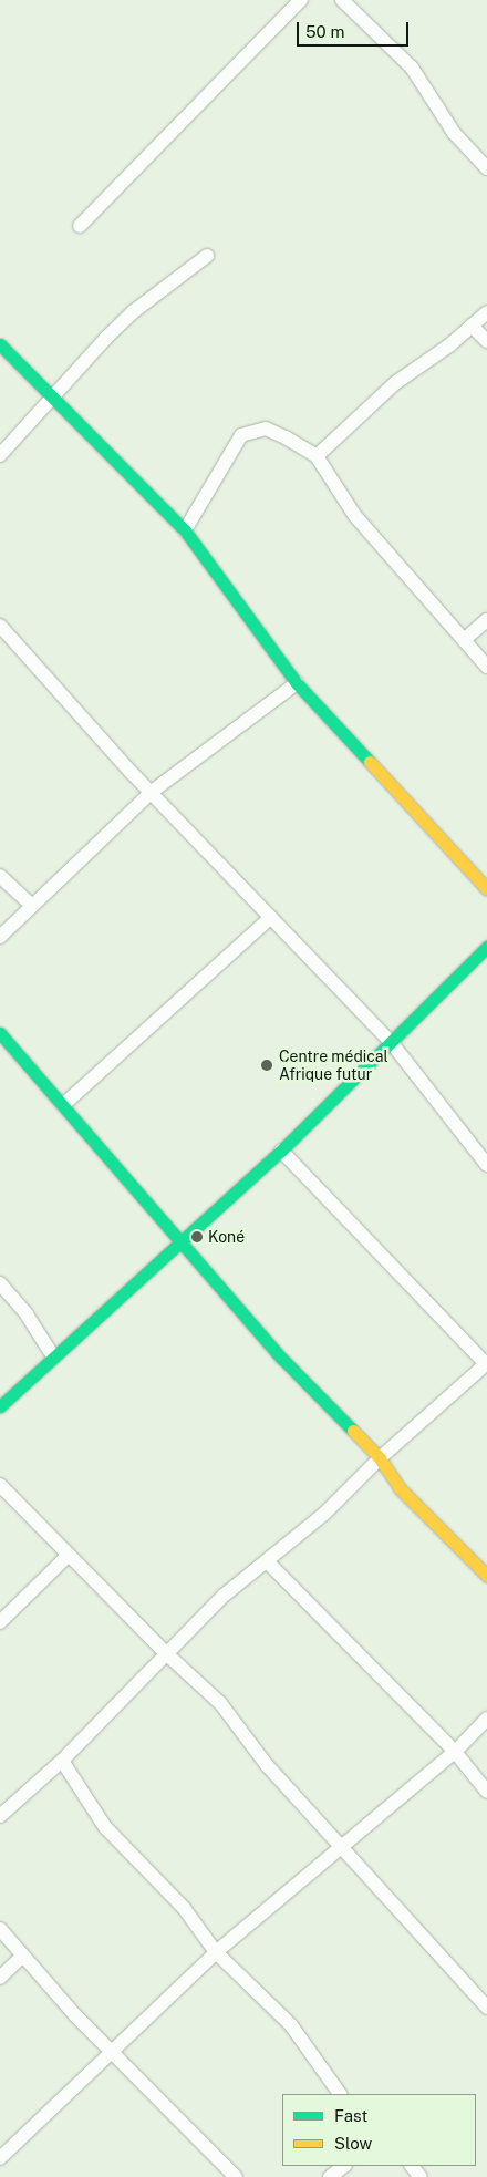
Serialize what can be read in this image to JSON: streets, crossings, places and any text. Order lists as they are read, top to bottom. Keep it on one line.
{"places":["Centre médical Afrique futur","Koné"],"legend":["Fast","Slow"],"scale_bar":"50 m"}
